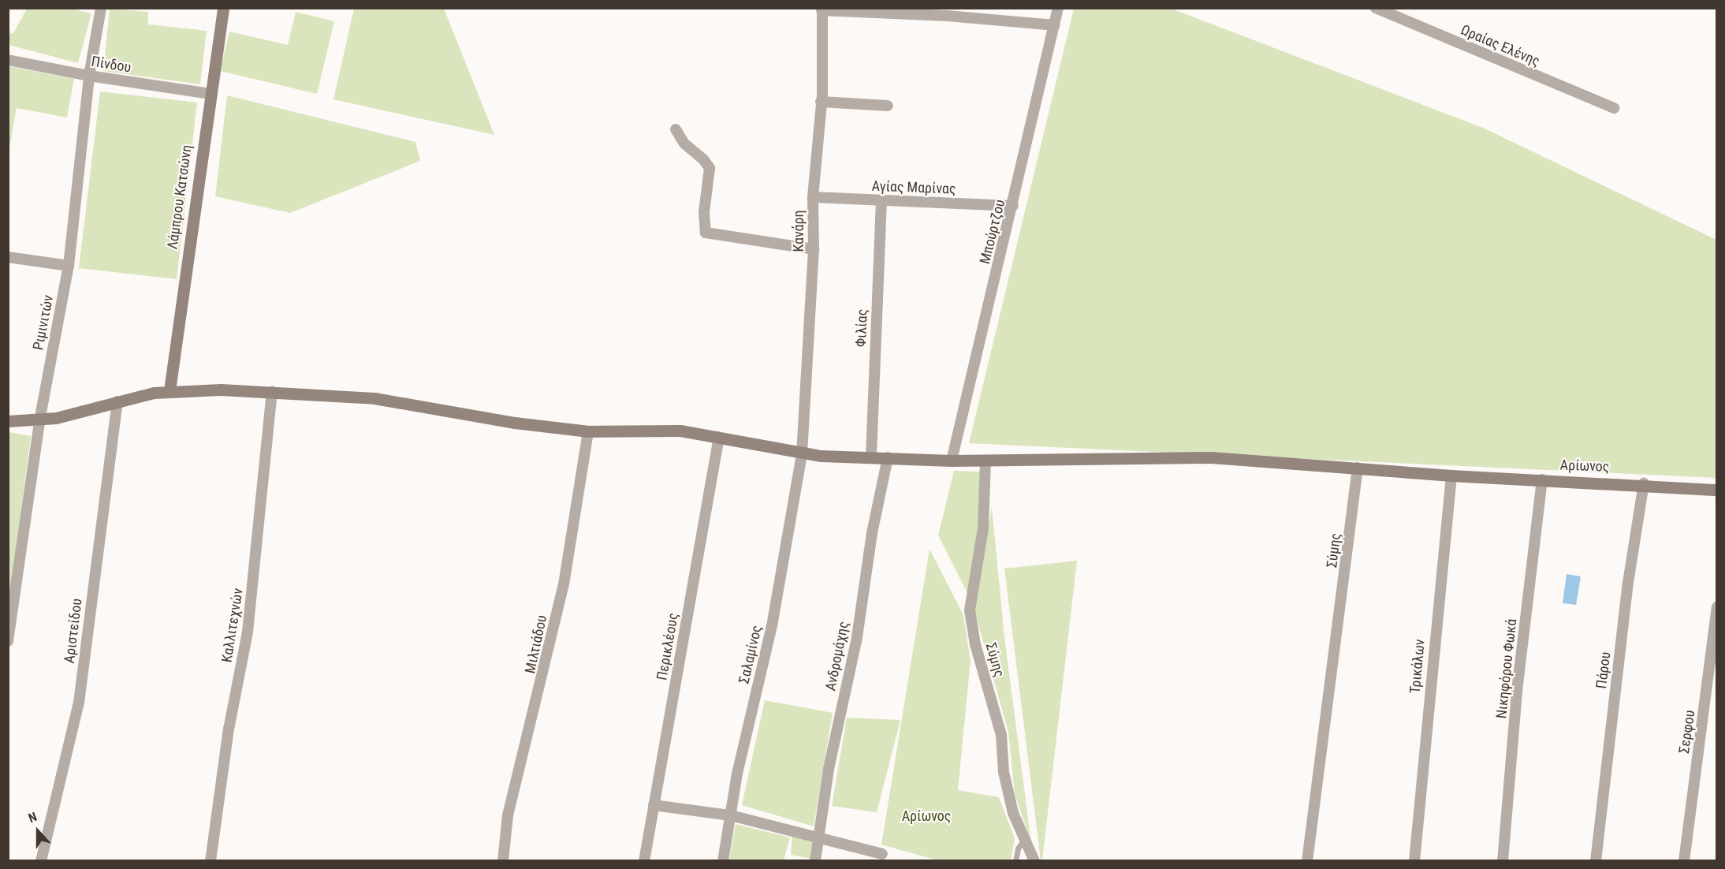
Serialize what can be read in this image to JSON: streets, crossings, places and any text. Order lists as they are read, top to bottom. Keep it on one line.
{"streets":{"street":["Ωραίας Ελένης","Πίνδου","Αγίας Μαρίνας","Λάμπρου Κατσώνη","Κανάρη","Μπούρτζου","Ριμινιτών","Φιλίας","Αρίωνος","Σύμης","Καλλιτεχνών","Αριστείδου","Μιλτιάδου","Περικλέους","Σαλαμίνος","Ανδρομάχης","Τρικάλων","Νικηφόρου Φωκά","Πάρου","Σερφου"]},"crossings":[["Πίνδου","Λάμπρου Κατσώνη"],["Πίνδου","Ριμινιτών"],["Αγίας Μαρίνας","Κανάρη"],["Αγίας Μαρίνας","Μπούρτζου"],["Αγίας Μαρίνας","Φιλίας"],["Λάμπρου Κατσώνη","Αρίωνος"],["Κανάρη","Αρίωνος"],["Κανάρη","Σαλαμίνος"],["Μπούρτζου","Αρίωνος"],["Ριμινιτών","Αρίωνος"],["Φιλίας","Αρίωνος"],["Αρίωνος","Σύμης"],["Αρίωνος","Καλλιτεχνών"],["Αρίωνος","Αριστείδου"],["Αρίωνος","Μιλτιάδου"],["Αρίωνος","Περικλέους"],["Αρίωνος","Σαλαμίνος"],["Αρίωνος","Ανδρομάχης"],["Αρίωνος","Τρικάλων"],["Αρίωνος","Νικηφόρου Φωκά"],["Αρίωνος","Πάρου"]],"parks":["Αρίωνος"],"north":"top"}
